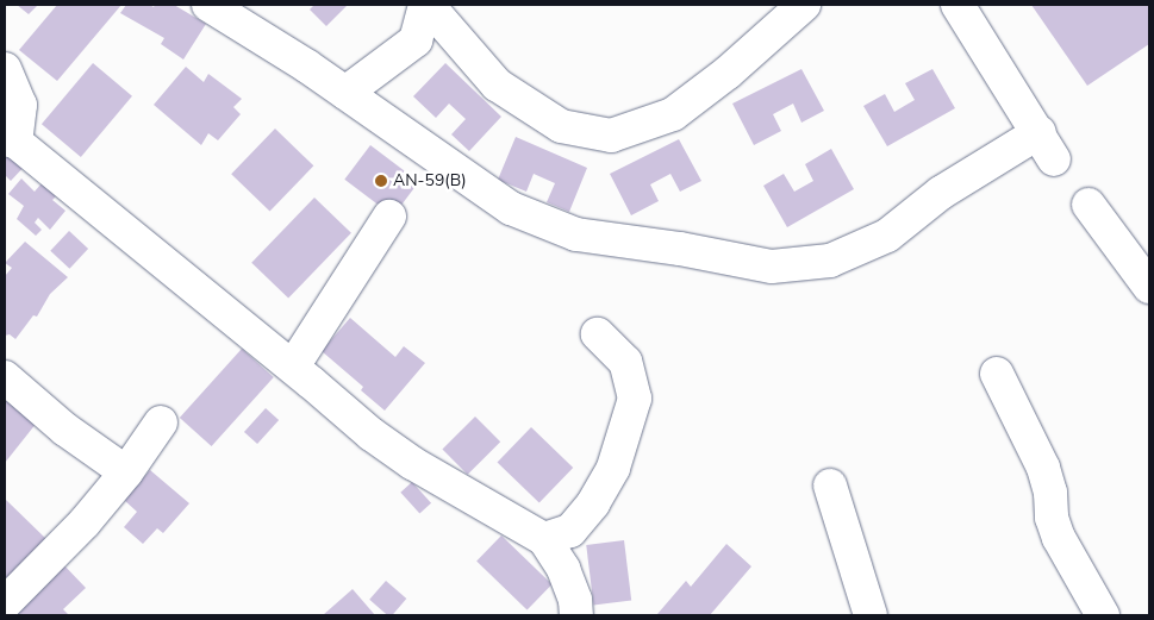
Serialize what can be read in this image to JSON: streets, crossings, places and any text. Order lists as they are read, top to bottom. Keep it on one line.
{"places":["AN-59(B)"]}
